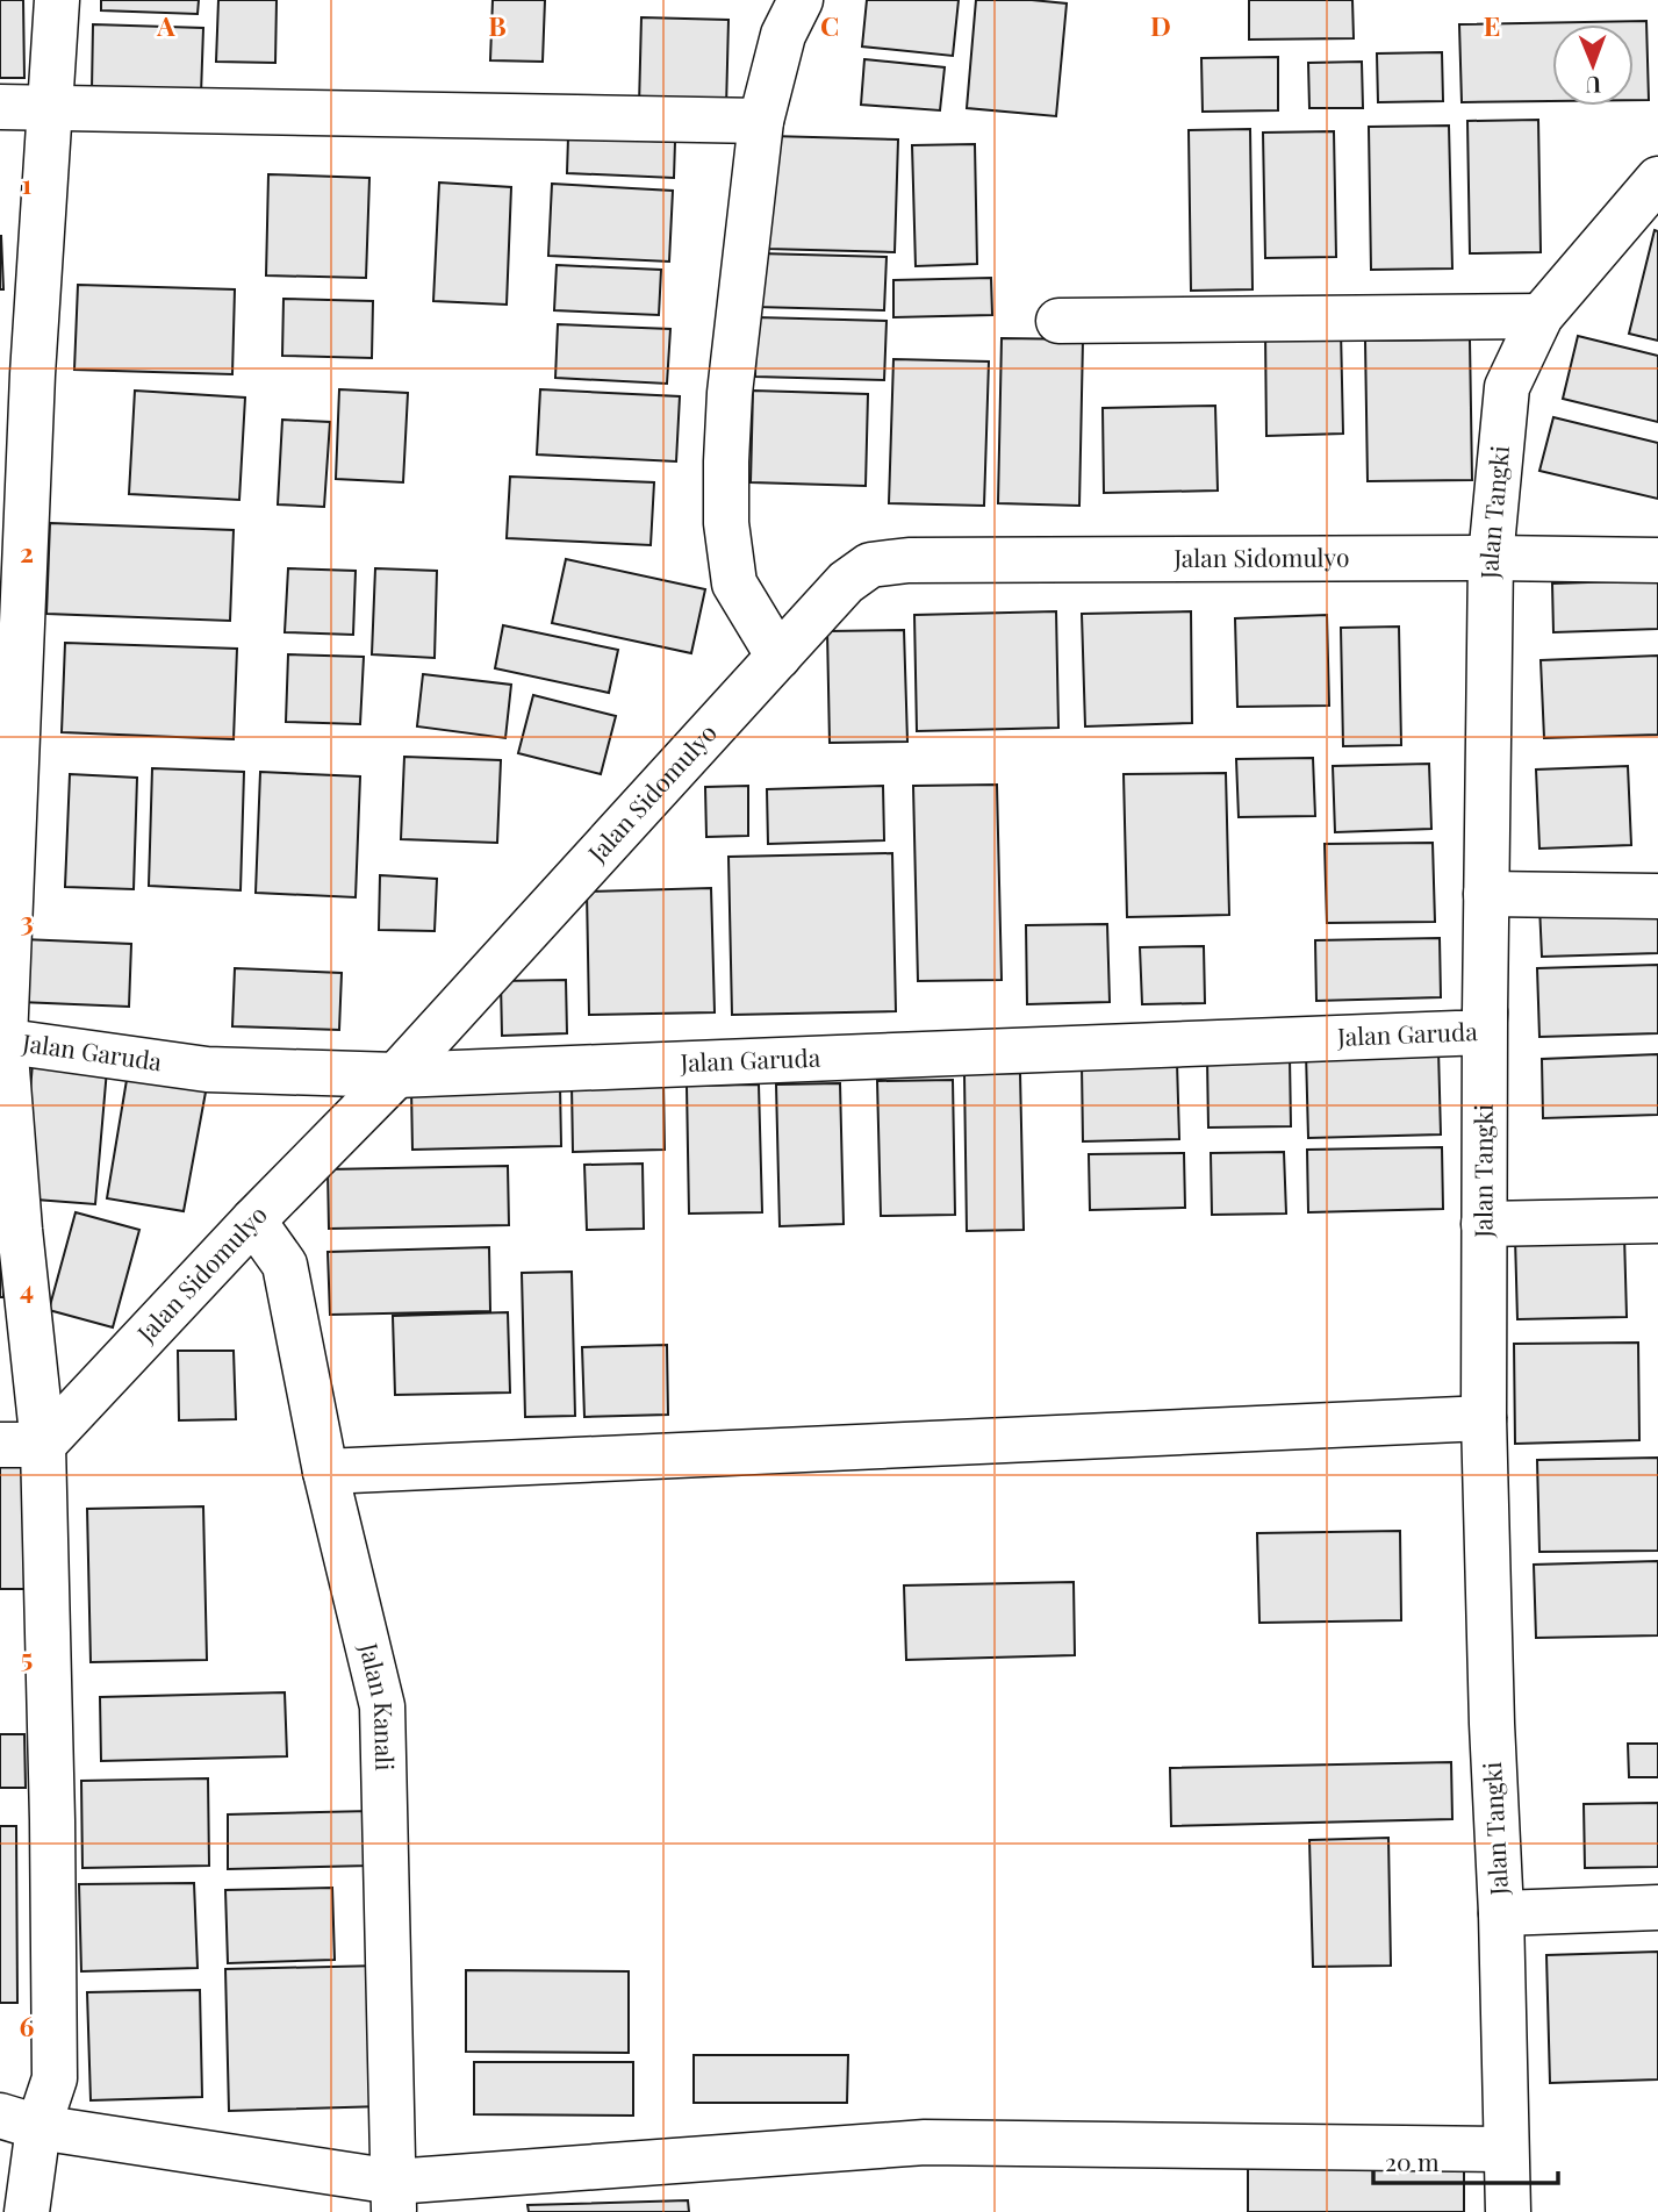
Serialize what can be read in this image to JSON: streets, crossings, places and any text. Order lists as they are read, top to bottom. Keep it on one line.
{"streets":{"street":["Jalan Tangki","Jalan Sidomulyo","Jalan Garuda","Jalan Kanali"]},"crossings":[["Jalan Tangki","Jalan Sidomulyo"],["Jalan Tangki","Jalan Garuda"],["Jalan Sidomulyo","Jalan Garuda"],["Jalan Sidomulyo","Jalan Kanali"]],"scale_bar":"20 m","north":"bottom","grid":{"columns":["A","B","C","D","E"],"rows":["1","2","3","4","5","6"]}}
